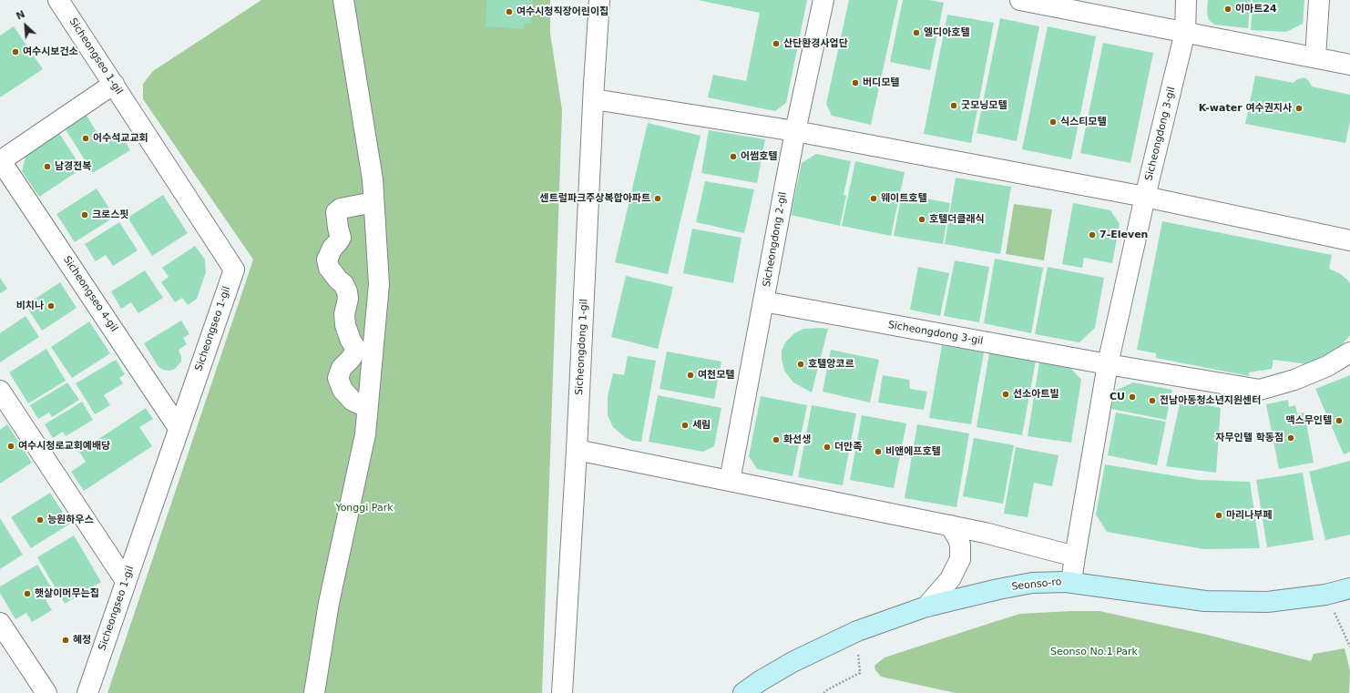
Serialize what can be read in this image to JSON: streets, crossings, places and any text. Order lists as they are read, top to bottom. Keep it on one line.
{"streets":{"street":["Sicheongseo 1-gil","Sicheongdong 3-gil","Sicheongdong 2-gil","Sicheongseo 4-gil","Sicheongdong 1-gil","Seonso-ro"]},"crossings":[["Sicheongseo 1-gil","Sicheongseo 4-gil"],["Sicheongdong 3-gil","Sicheongdong 2-gil"],["Sicheongdong 3-gil","Seonso-ro"]],"parks":["Yonggi Park","Seonso No.1 Park"],"places":["이마트24","여수시청직장어린이집","엘디아호텔","산단환경사업단","여수시보건소","버디모텔","굿모닝모텔","K-water 여수권지사","식스티모텔","어수석교교회","어썸호텔","남경전복","센트럴파크주상복합아파트","웨이트호텔","크로스핏","호텔더클래식","7-Eleven","비치나","호텔앙코르","여천모텔","선소아트빌","CU","전남아동청소년지원센터","맥스무인텔","세림","자무인텔 학동점","화선생","여수시청로교회예배당","더만족","비앤에프호텔","마리나부페","능원하우스","햇살이머무는집","혜정"],"north":"top left"}
